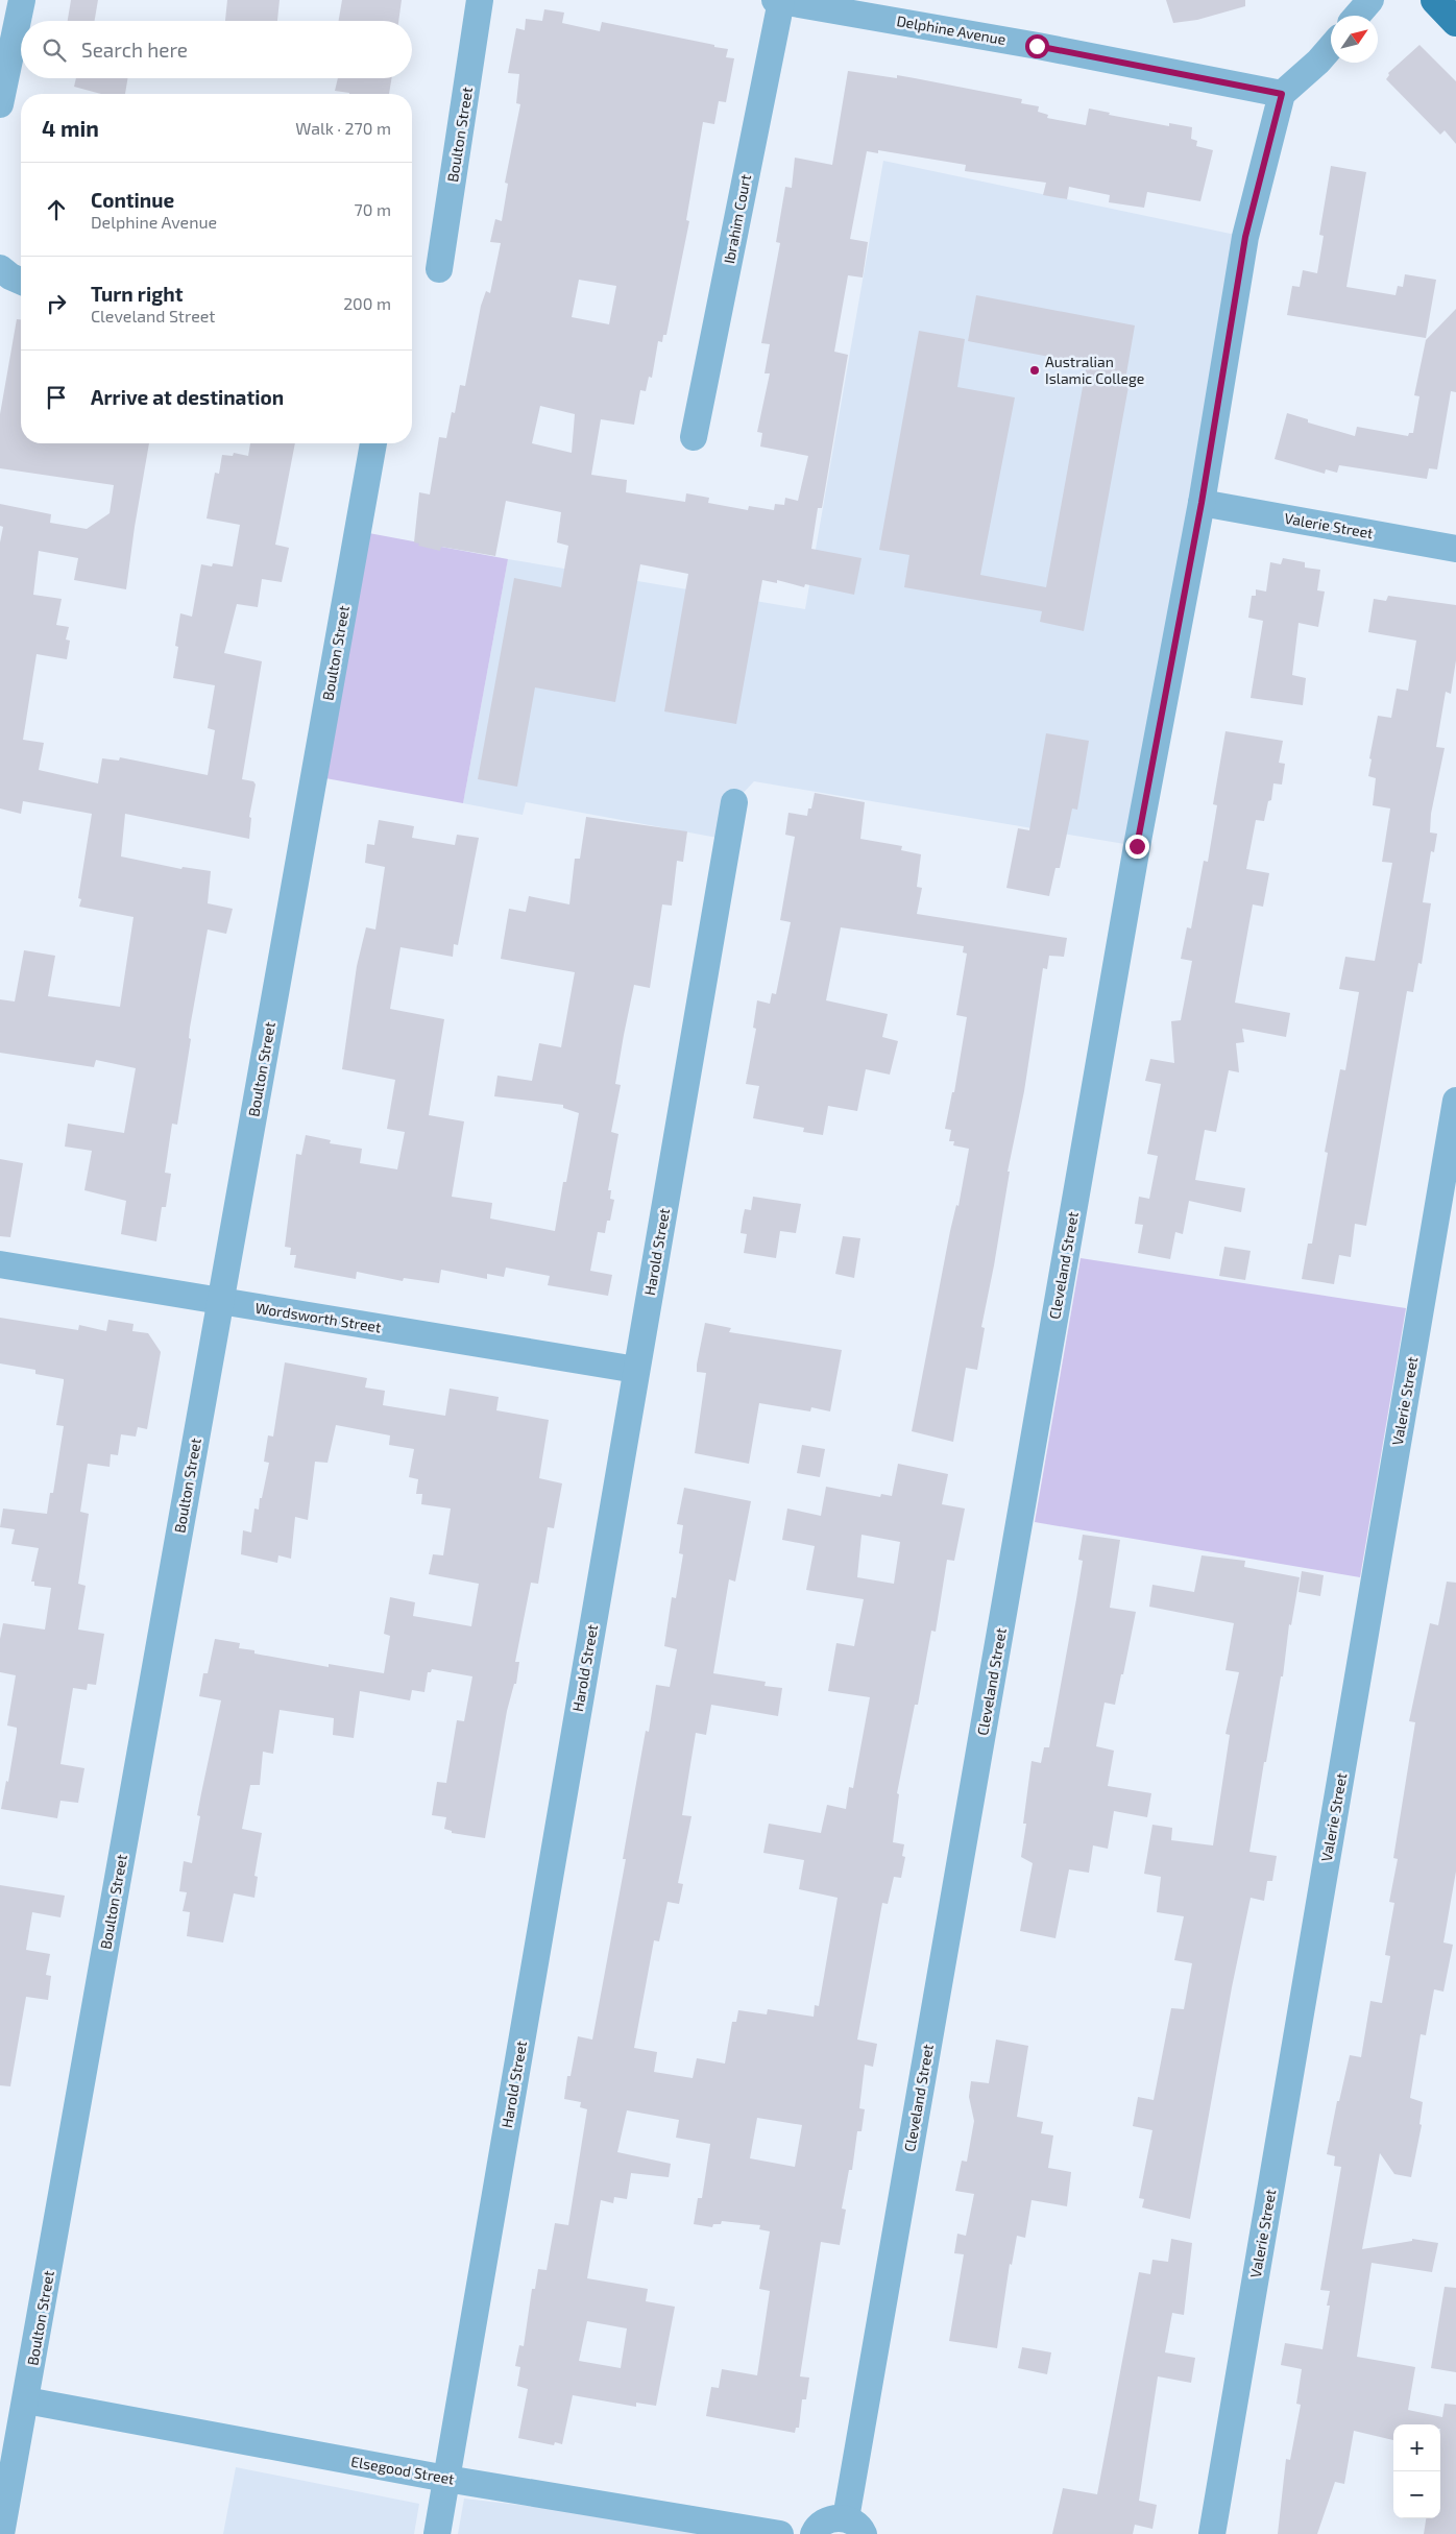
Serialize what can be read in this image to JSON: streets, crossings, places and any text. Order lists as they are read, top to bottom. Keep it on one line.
{"streets":{"street":["Delphine Avenue","Boulton Street","Ibrahim Court","Valerie Street","Harold Street","Cleveland Street","Wordsworth Street","Elsegood Street"]},"crossings":[["Delphine Avenue","Ibrahim Court"],["Delphine Avenue","Cleveland Street"],["Boulton Street","Wordsworth Street"],["Boulton Street","Elsegood Street"],["Valerie Street","Cleveland Street"],["Harold Street","Wordsworth Street"],["Harold Street","Elsegood Street"]],"places":["Australian Islamic College"],"north":"top right","page":{"search":"Search here","heading":["4 min","Walk · 270 m"],"list":[["Continue","Delphine Avenue","70 m"],["Turn right","Cleveland Street","200 m"],"Arrive at destination"],"map_buttons":["+","−"]}}
